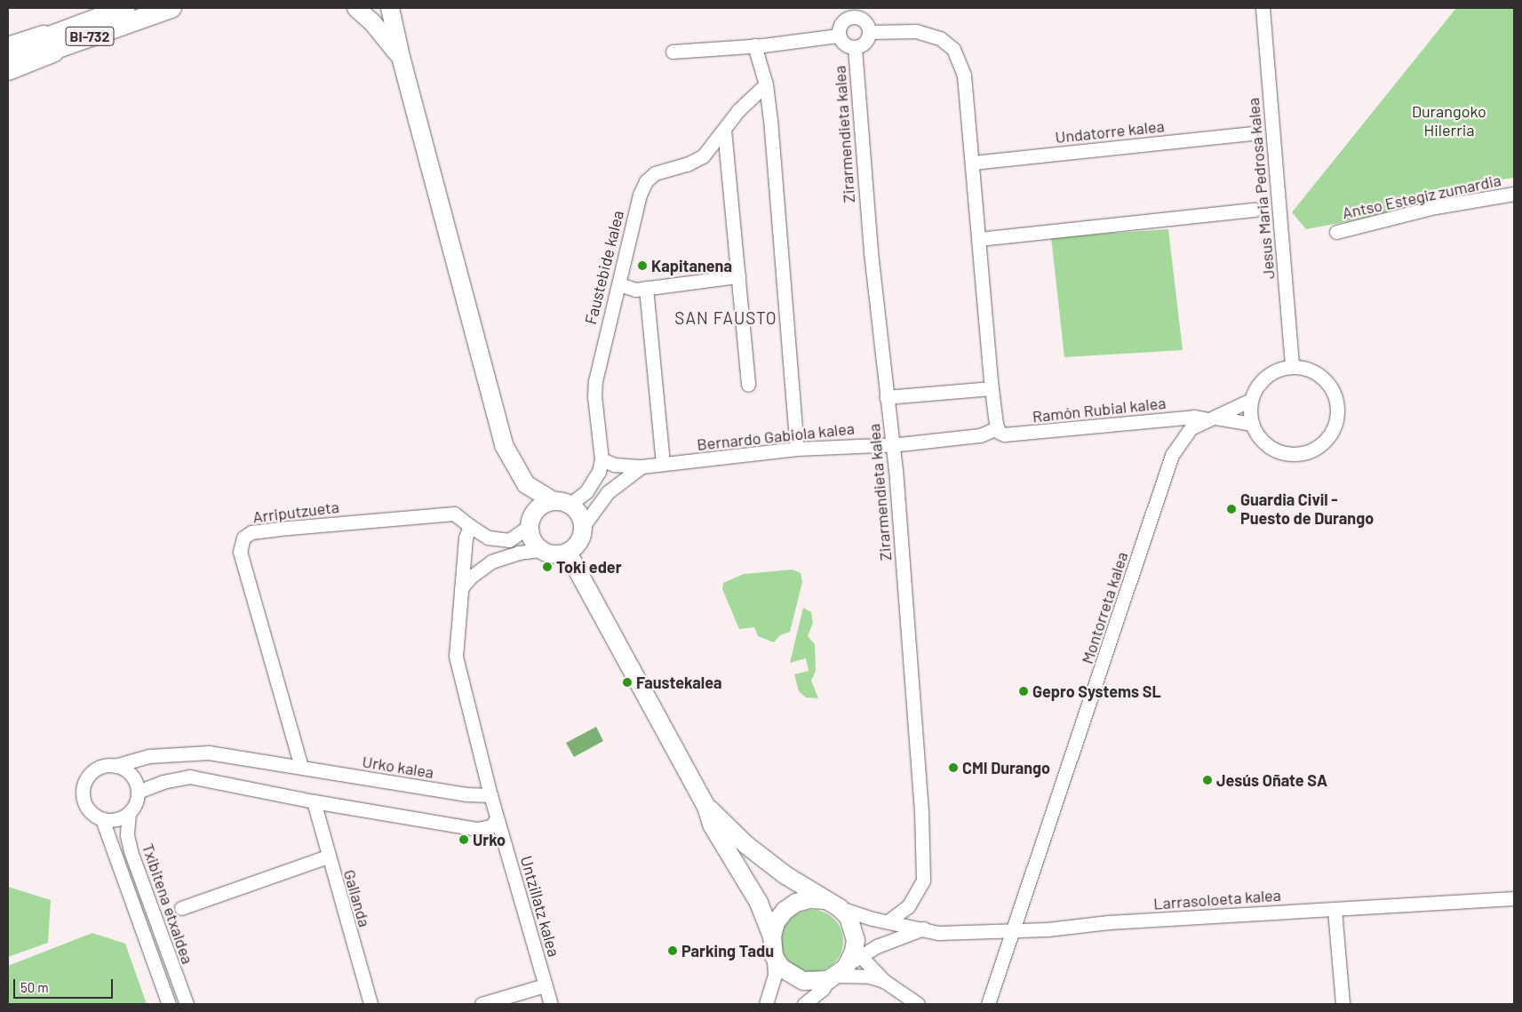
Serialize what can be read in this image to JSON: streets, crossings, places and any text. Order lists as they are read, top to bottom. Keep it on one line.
{"streets":{"main road":["BI-732"],"street":["Undatorre kalea","Zirarmendieta kalea","Jesus Maria Pedrosa kalea","Antso Estegiz zumardia","Faustebide kalea","Ramón Rubial kalea","Bernardo Gabiola kalea","Arriputzueta","Montorreta kalea","Urko kalea","Gallanda","Larrasoloeta kalea","Txibitena etxaldea","Untzillatz kalea"]},"crossings":[["Zirarmendieta kalea","Bernardo Gabiola kalea"],["Zirarmendieta kalea","Larrasoloeta kalea"],["Jesus Maria Pedrosa kalea","Montorreta kalea"],["Faustebide kalea","Bernardo Gabiola kalea"],["Ramón Rubial kalea","Montorreta kalea"],["Arriputzueta","Urko kalea"],["Montorreta kalea","Larrasoloeta kalea"],["Urko kalea","Txibitena etxaldea"]],"districts":["SAN FAUSTO"],"parks":["Durangoko Hilerria"],"places":["Kapitanena","Guardia Civil - Puesto de Durango","Toki eder","Faustekalea","Gepro Systems SL","CMI Durango","Jesús Oñate SA","Urko","Parking Tadu"],"scale_bar":"50 m"}
